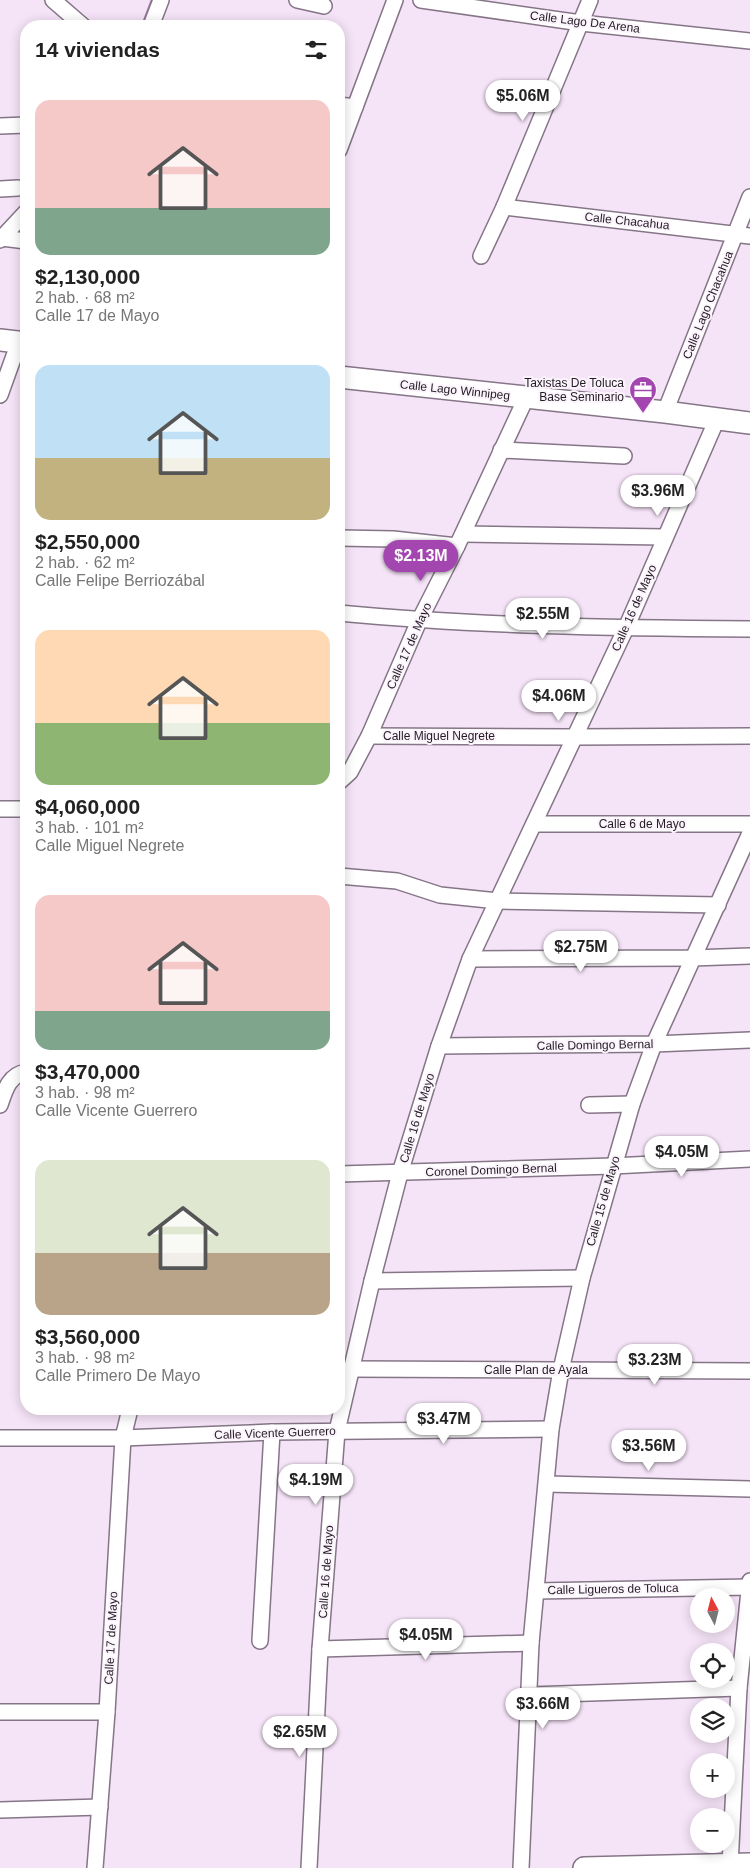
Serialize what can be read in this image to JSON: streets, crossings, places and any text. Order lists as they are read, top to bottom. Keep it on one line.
{"streets":{"main road":["Calle Lago Winnipeg"],"street":["Calle Lago De Arena","Calle Chacahua","Calle Lago Chacahua","Calle 16 de Mayo","Calle 17 de Mayo","Calle Miguel Negrete","Calle 6 de Mayo","Calle Domingo Bernal","Coronel Domingo Bernal","Calle 15 de Mayo","Calle Plan de Ayala","Calle Vicente Guerrero","Calle Ligueros de Toluca"]},"crossings":[["Calle Chacahua","Calle Lago Chacahua"],["Calle Lago Chacahua","Calle Lago Winnipeg"],["Calle Lago Winnipeg","Calle 16 de Mayo"],["Calle Lago Winnipeg","Calle 17 de Mayo"],["Calle 16 de Mayo","Calle Miguel Negrete"],["Calle 16 de Mayo","Calle 6 de Mayo"],["Calle 16 de Mayo","Calle Domingo Bernal"],["Calle 16 de Mayo","Coronel Domingo Bernal"],["Calle 16 de Mayo","Calle Plan de Ayala"],["Calle 16 de Mayo","Calle Vicente Guerrero"],["Calle 17 de Mayo","Calle Miguel Negrete"],["Calle 17 de Mayo","Calle Vicente Guerrero"],["Calle Domingo Bernal","Calle 15 de Mayo"],["Coronel Domingo Bernal","Calle 15 de Mayo"],["Calle 15 de Mayo","Calle Plan de Ayala"],["Calle 15 de Mayo","Calle Vicente Guerrero"],["Calle 15 de Mayo","Calle Ligueros de Toluca"]],"places":{"office":["Taxistas De Toluca Base Seminario"]},"north":"top","page":{"heading":"14 viviendas","price":["$5.06M","$3.96M","$2.13M","$2.55M","$4.06M","$2.75M","$4.05M","$3.23M","$3.47M","$3.56M","$4.19M","$4.05M","$3.66M","$2.65M"],"list":[{"name":"$2,130,000","note":"2 hab. · 68 m² · Calle 17 de Mayo"},{"name":"$2,550,000","note":"2 hab. · 62 m² · Calle Felipe Berriozábal"},{"name":"$4,060,000","note":"3 hab. · 101 m² · Calle Miguel Negrete"},{"name":"$3,470,000","note":"3 hab. · 98 m² · Calle Vicente Guerrero"},{"name":"$3,560,000","note":"3 hab. · 98 m² · Calle Primero De Mayo"}],"map_buttons":["+","−"]}}
